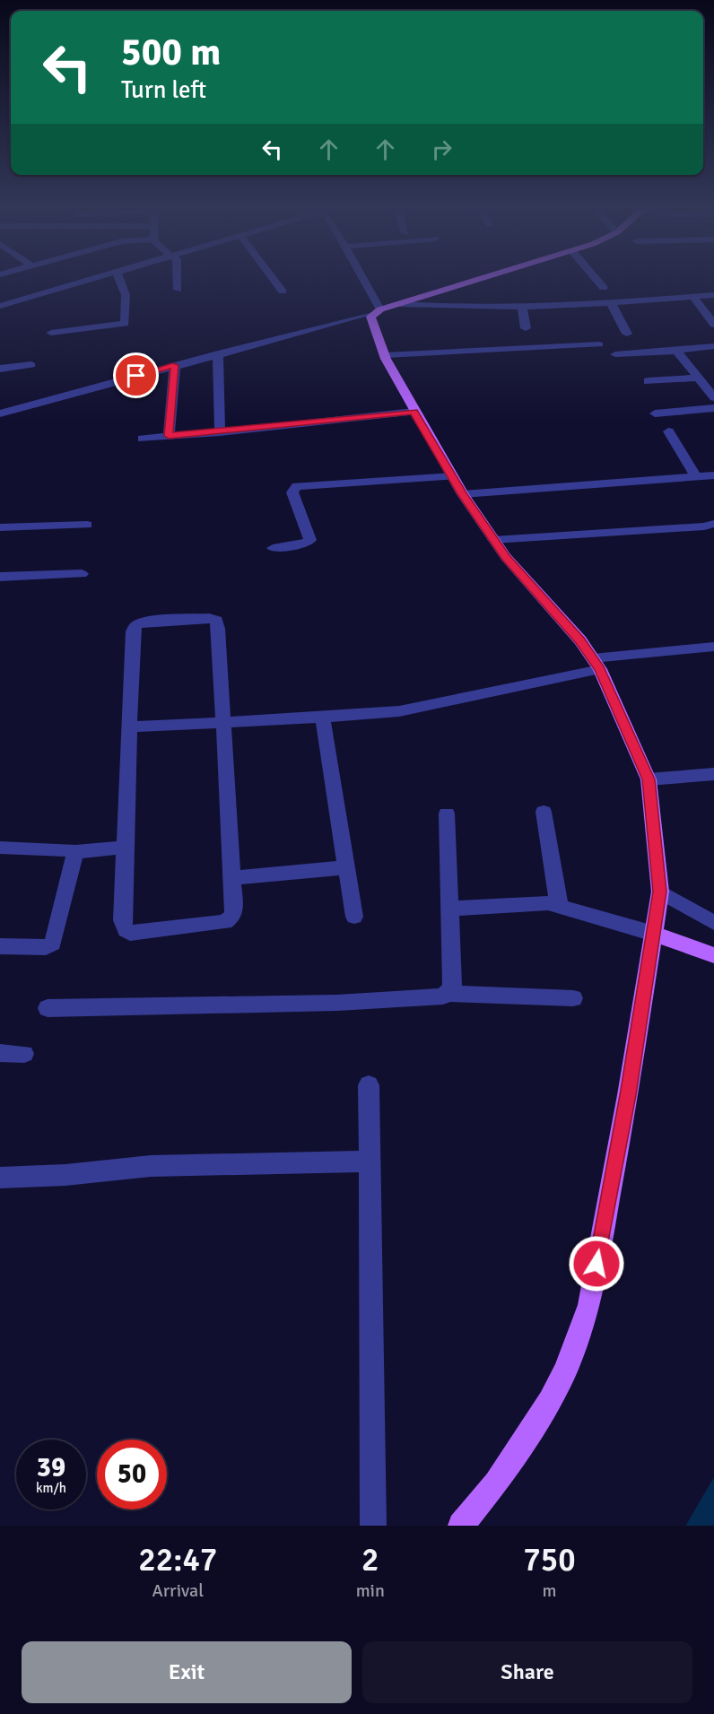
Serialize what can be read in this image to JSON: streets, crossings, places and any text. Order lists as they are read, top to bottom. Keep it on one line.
{"page":{"turn":["500 m","Turn left"],"speed":"39 km/h","limit":"50","eta":["22:47","Arrival","2","min","750","m"],"buttons":["Exit","Share"]}}
